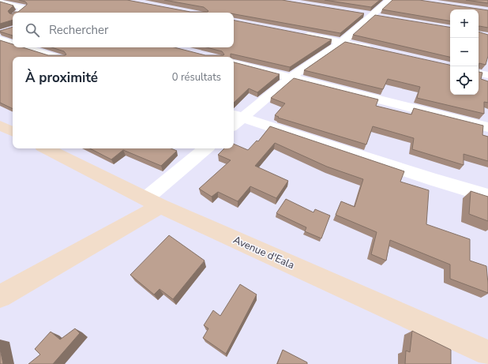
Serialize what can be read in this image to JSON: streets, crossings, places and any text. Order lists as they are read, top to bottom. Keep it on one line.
{"streets":{"street":["Avenue d'Eala"]},"page":{"map_buttons":["+","−"],"search":"Rechercher","heading":["À proximité","0 résultats"]}}
